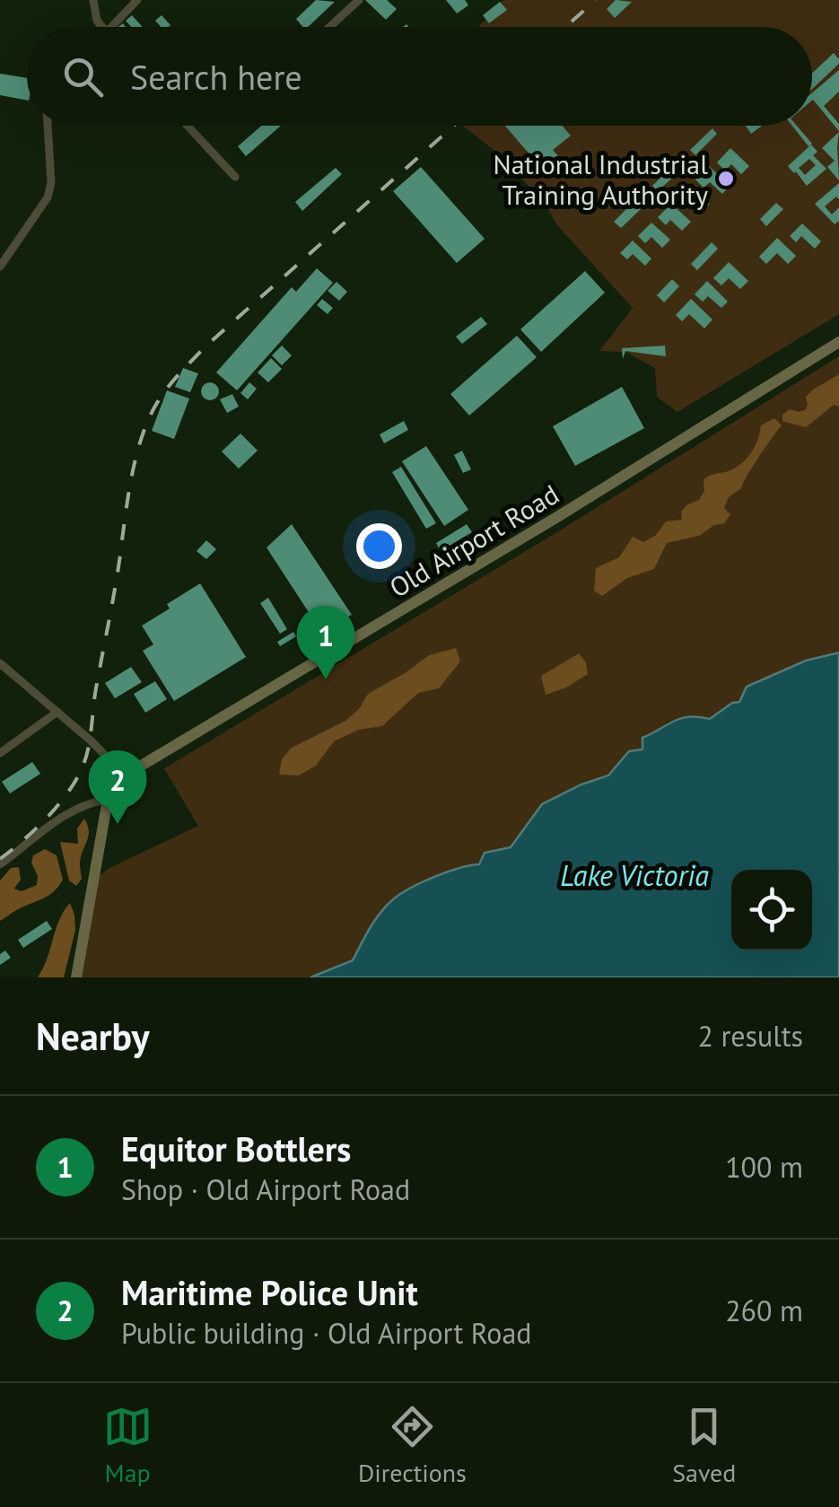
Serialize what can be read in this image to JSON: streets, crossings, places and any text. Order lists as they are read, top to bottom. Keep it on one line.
{"streets":{"main road":["Old Airport Road"]},"water":["Lake Victoria"],"places":["National Industrial Training Authority"],"page":{"search":"Search here","pins":["1","2"],"heading":["Nearby","2 results"],"list":[{"mark":"1","name":"Equitor Bottlers","note":"Shop · Old Airport Road","value":"100 m"},{"mark":"2","name":"Maritime Police Unit","note":"Public building · Old Airport Road","value":"260 m"}],"nav":["Map","Directions","Saved"]}}
